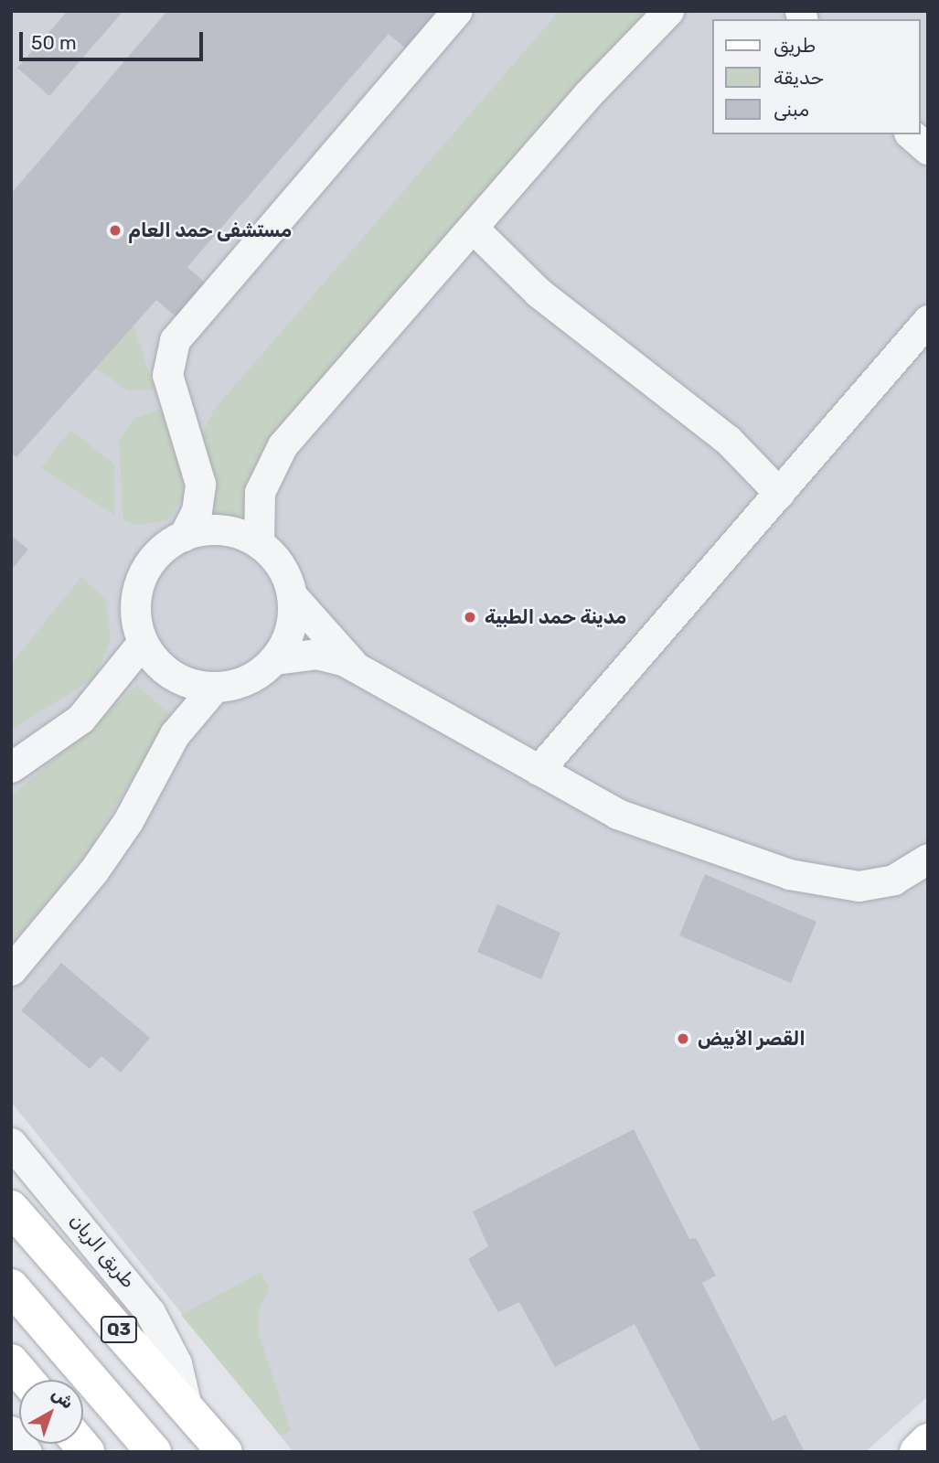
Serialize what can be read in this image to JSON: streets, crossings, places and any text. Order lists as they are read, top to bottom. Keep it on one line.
{"streets":{"main road":["طريق الريان","Q3"]},"places":["مستشفى حمد العام","مدينة حمد الطبية","القصر الأبيض"],"legend":["طريق","حديقة","مبنى"],"scale_bar":"50 m","north":"top right"}
